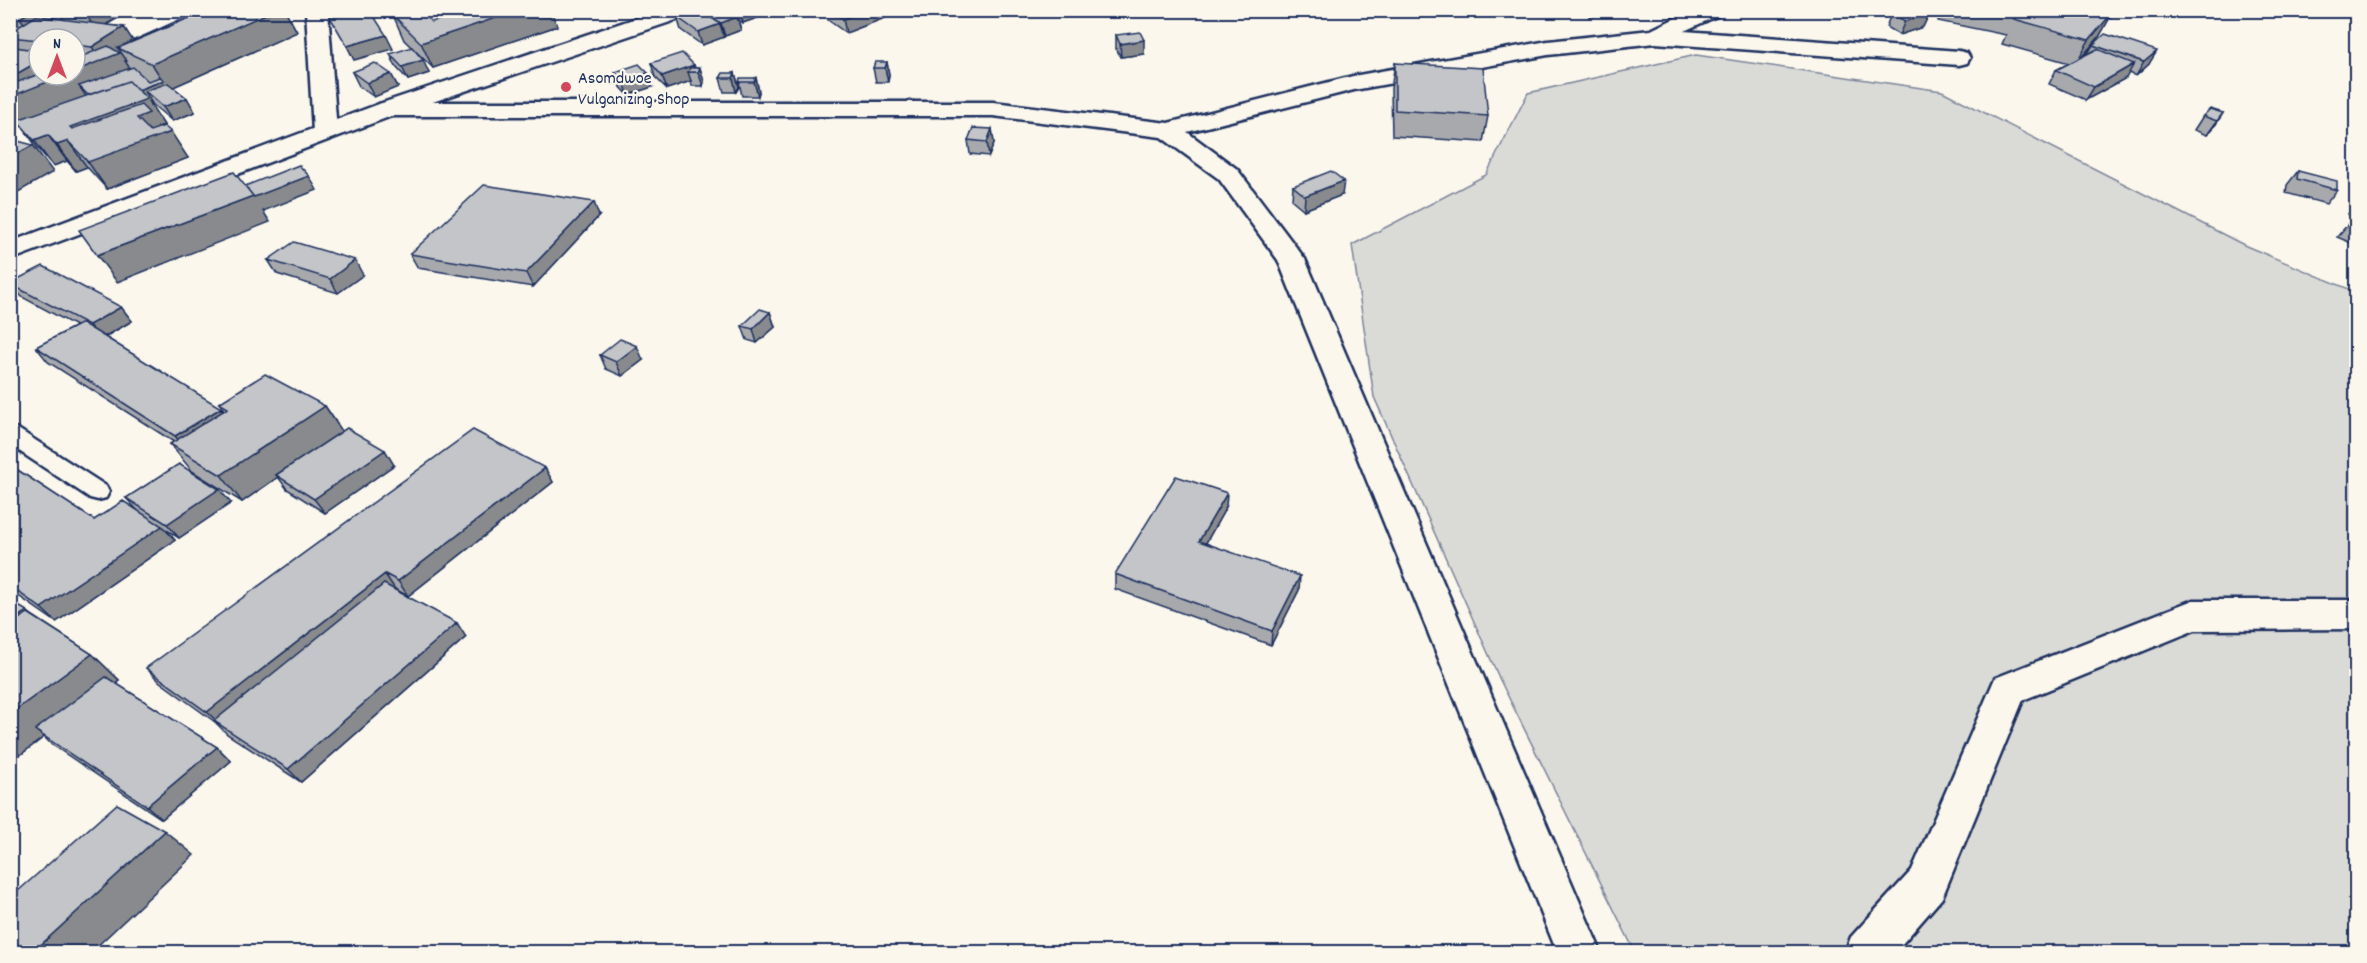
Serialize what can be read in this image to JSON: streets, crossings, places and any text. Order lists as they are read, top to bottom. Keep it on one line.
{"places":["Asomdwoe Vulganizing Shop"],"north":"top"}
